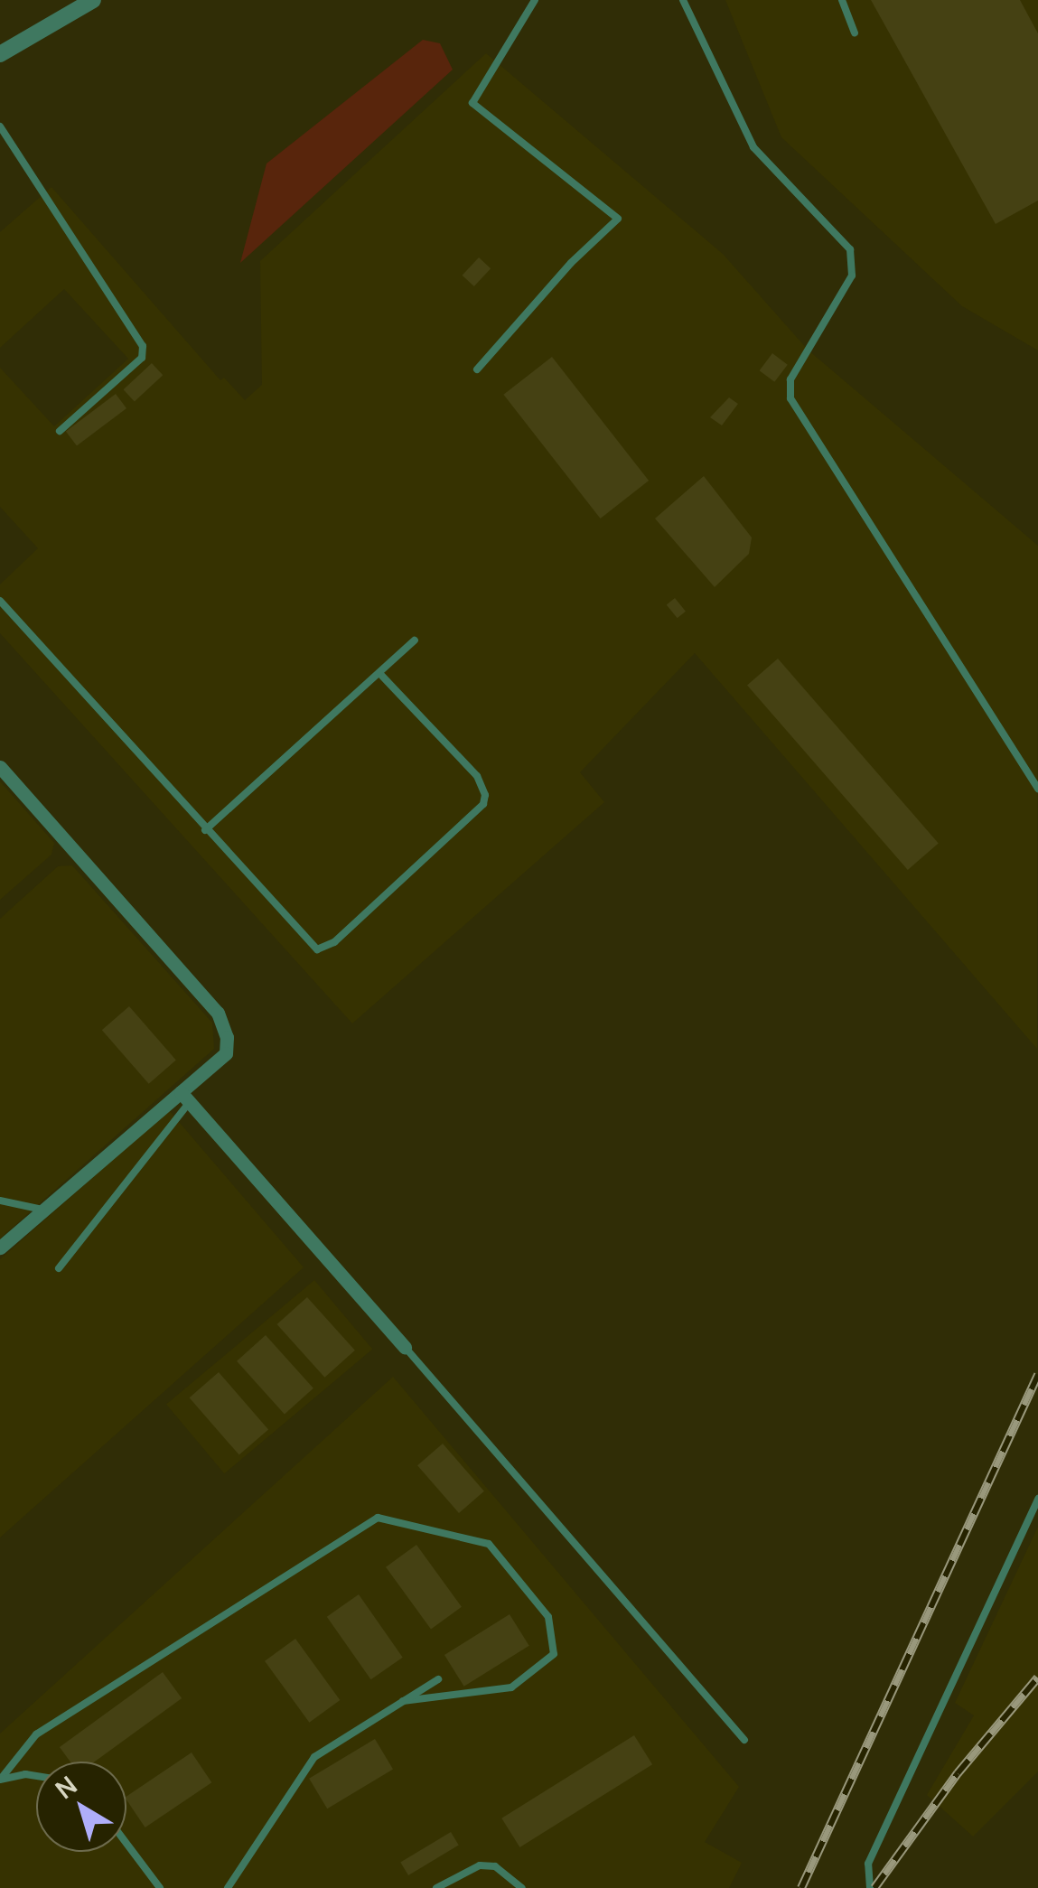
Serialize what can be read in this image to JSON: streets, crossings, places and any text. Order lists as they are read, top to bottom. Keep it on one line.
{"north":"top left"}
